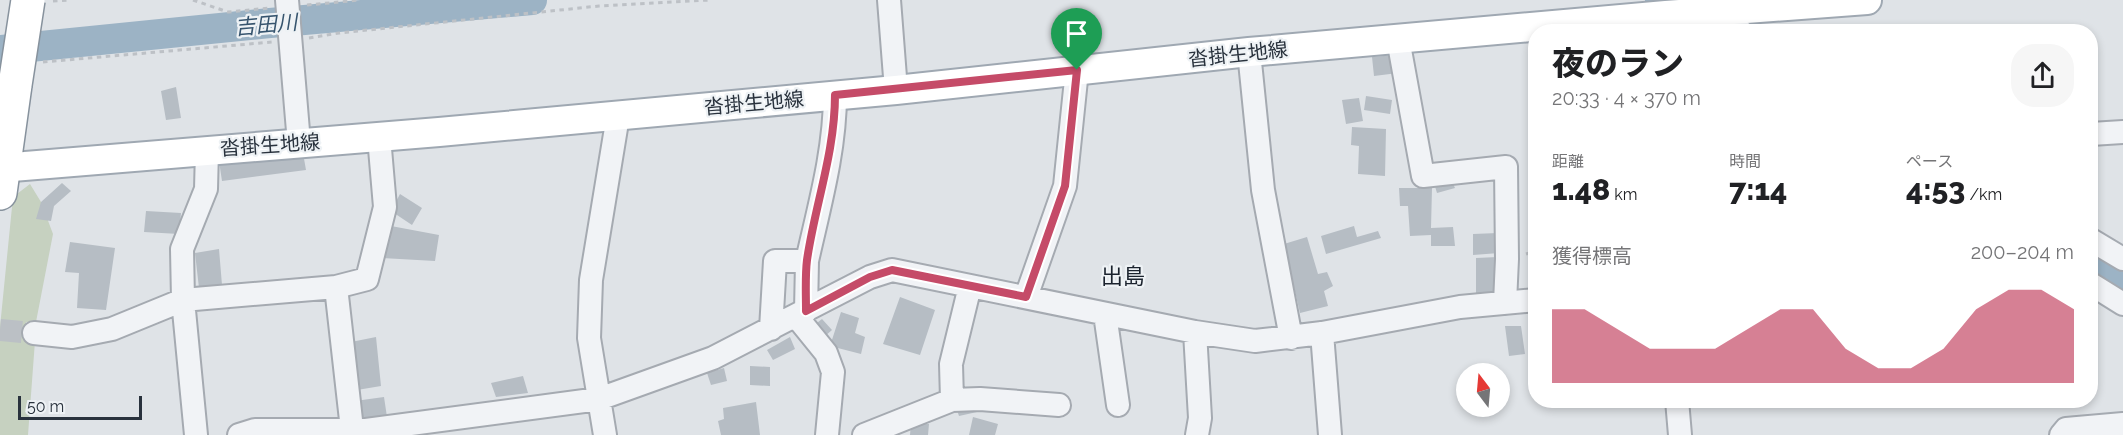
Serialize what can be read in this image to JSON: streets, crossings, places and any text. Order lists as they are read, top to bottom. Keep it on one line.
{"streets":{"main road":["沓掛生地線"]},"districts":["出島"],"water":["吉田川"],"scale_bar":"50 m","north":"top","page":{"heading":["夜のラン","20:33 · 4 × 370 m"],"stats":[["距離","1.48 km"],["時間","7:14"],["ペース","4:53 /km"]],"chart":["獲得標高","200–204 m"],"scale":"50 m"}}
